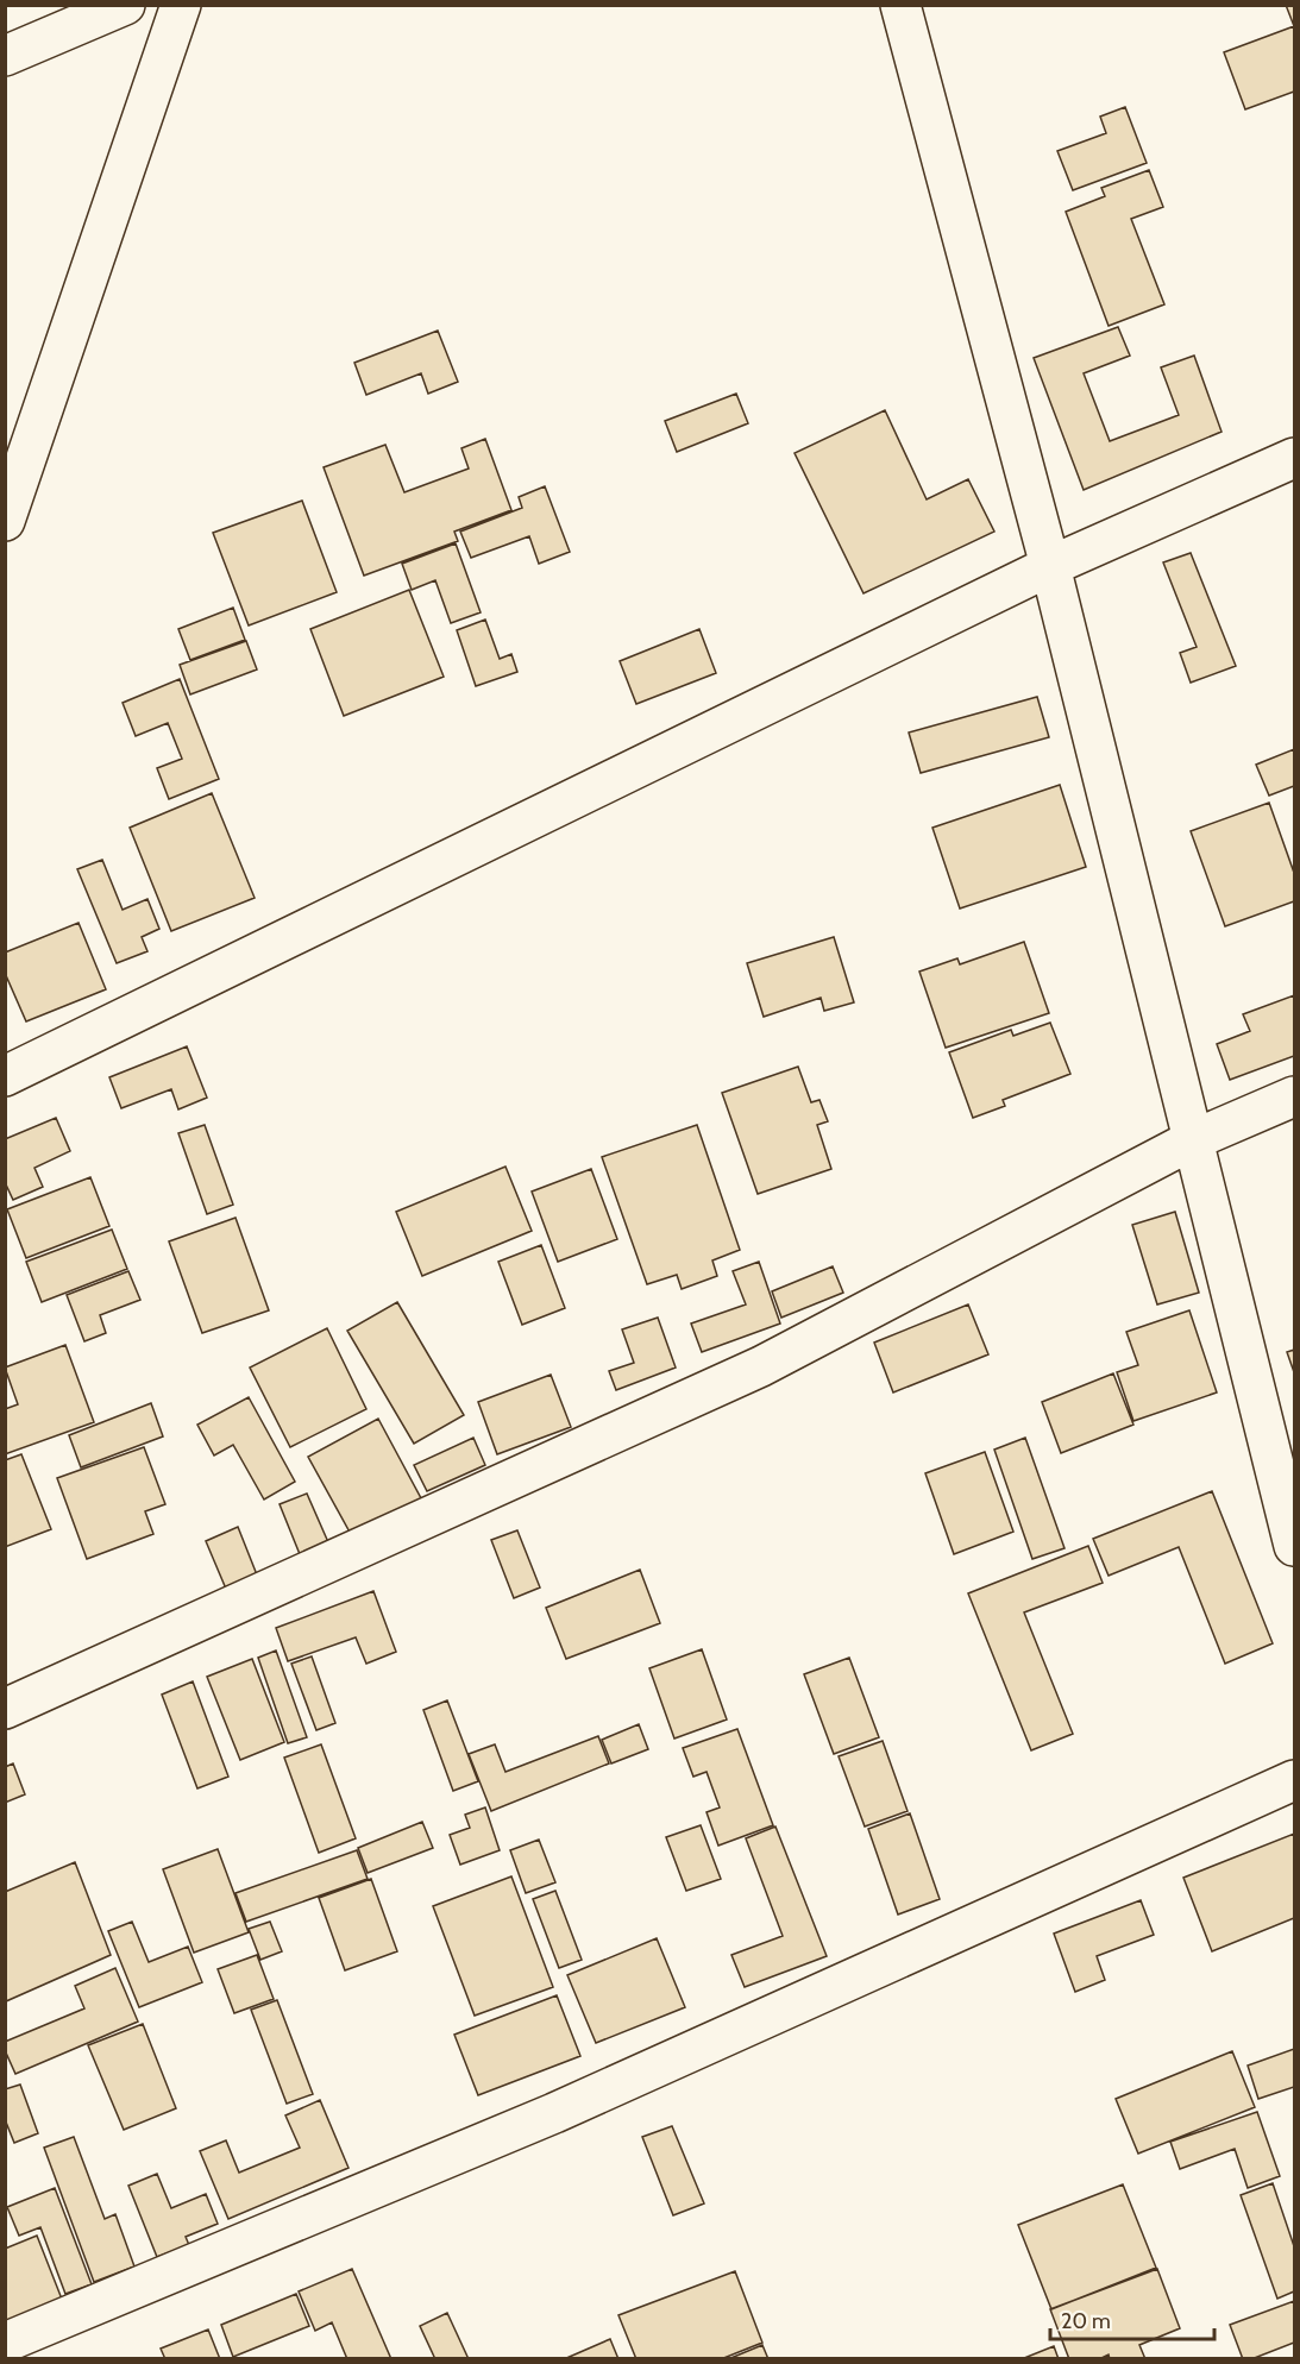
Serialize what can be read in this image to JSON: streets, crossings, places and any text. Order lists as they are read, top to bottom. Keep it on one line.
{"scale_bar":"20 m"}
